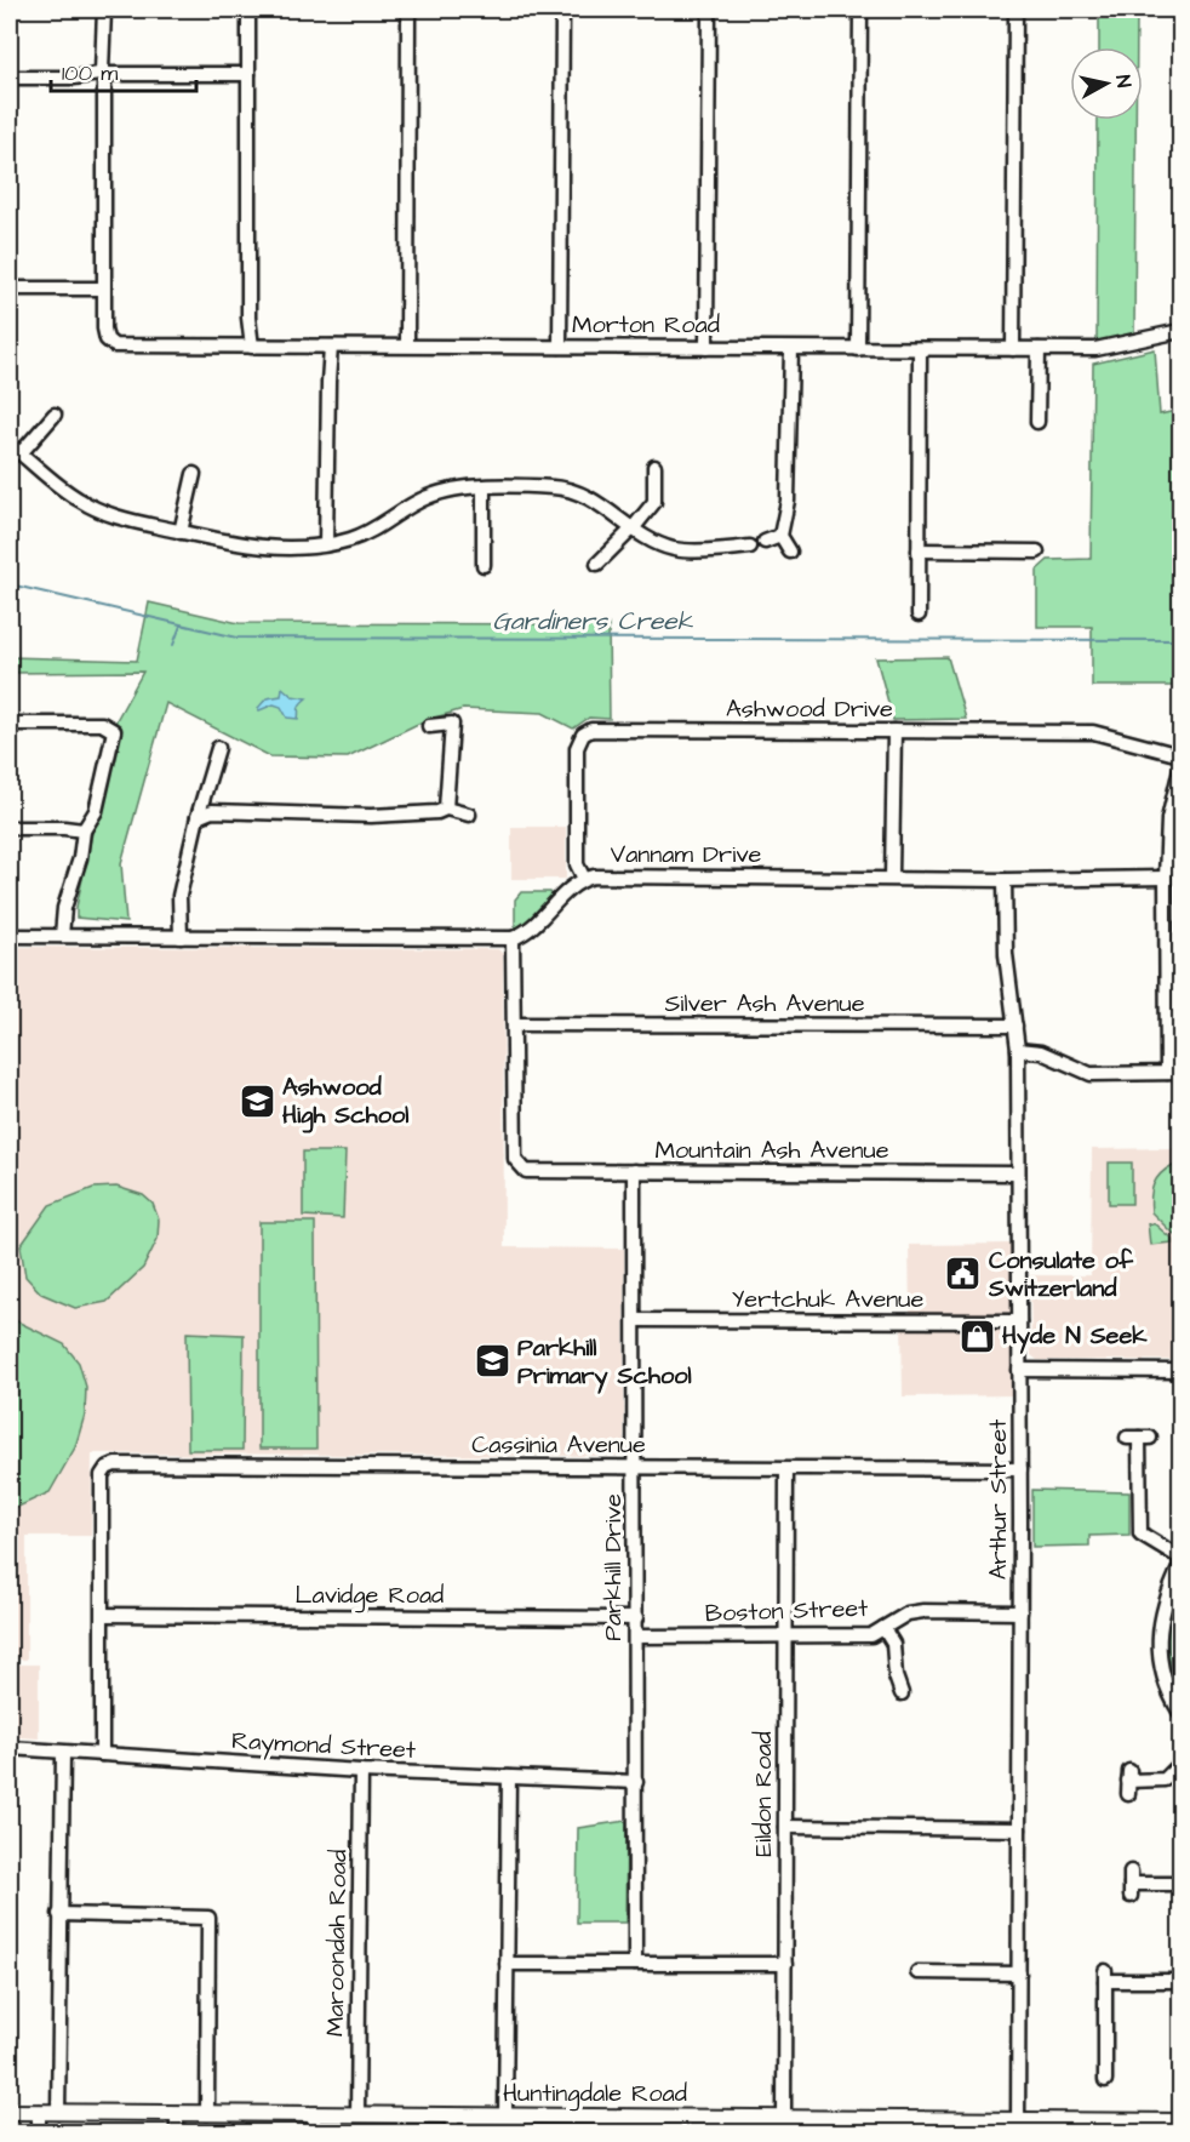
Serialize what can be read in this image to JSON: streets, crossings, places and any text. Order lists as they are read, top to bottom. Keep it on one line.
{"streets":{"main road":["Huntingdale Road"],"street":["Morton Road","Ashwood Drive","Vannam Drive","Silver Ash Avenue","Mountain Ash Avenue","Yertchuk Avenue","Cassinia Avenue","Arthur Street","Parkhill Drive","Lavidge Road","Boston Street","Raymond Street","Eildon Road","Maroondah Road"]},"crossings":[["Ashwood Drive","Vannam Drive"],["Vannam Drive","Arthur Street"],["Silver Ash Avenue","Mountain Ash Avenue"],["Silver Ash Avenue","Arthur Street"],["Mountain Ash Avenue","Arthur Street"],["Mountain Ash Avenue","Parkhill Drive"],["Yertchuk Avenue","Arthur Street"],["Yertchuk Avenue","Parkhill Drive"],["Cassinia Avenue","Arthur Street"],["Cassinia Avenue","Parkhill Drive"],["Cassinia Avenue","Lavidge Road"],["Cassinia Avenue","Eildon Road"],["Arthur Street","Boston Street"],["Arthur Street","Huntingdale Road"],["Parkhill Drive","Lavidge Road"],["Parkhill Drive","Boston Street"],["Parkhill Drive","Raymond Street"],["Boston Street","Eildon Road"],["Raymond Street","Maroondah Road"],["Eildon Road","Huntingdale Road"],["Maroondah Road","Huntingdale Road"]],"water":["Gardiners Creek"],"places":{"school or university":["Ashwood High School","Parkhill Primary School"],"public building":["Consulate of Switzerland"],"shop":["Hyde N Seek"]},"scale_bar":"100 m","north":"right"}
